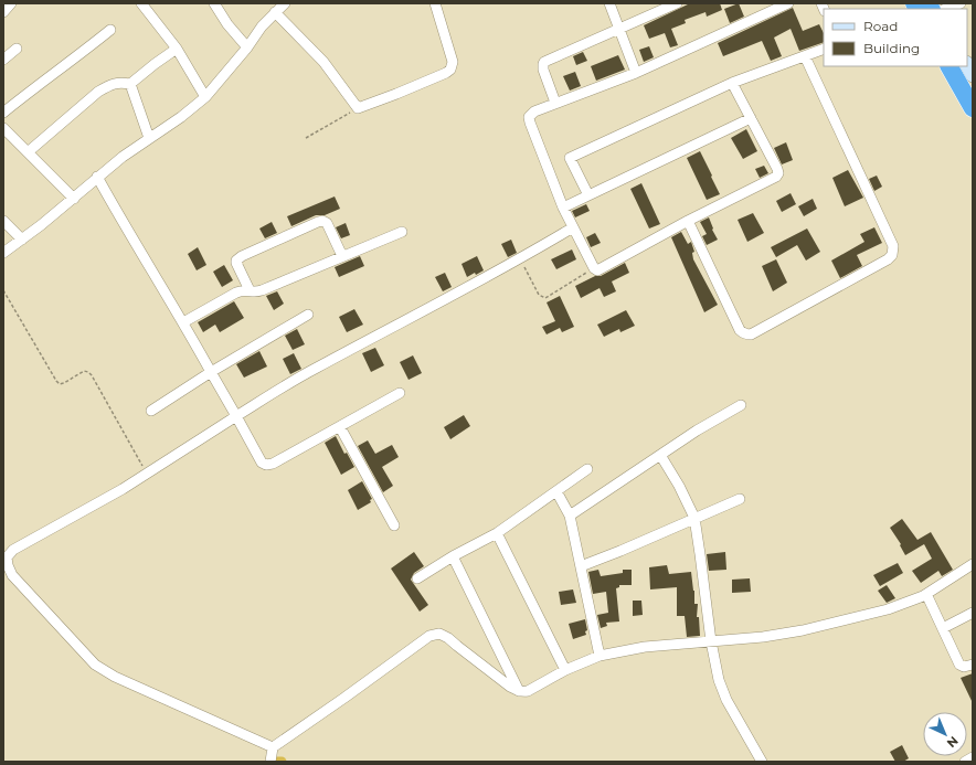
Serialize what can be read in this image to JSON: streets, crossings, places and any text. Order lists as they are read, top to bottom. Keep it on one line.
{"legend":["Road","Building"],"north":"bottom right"}
